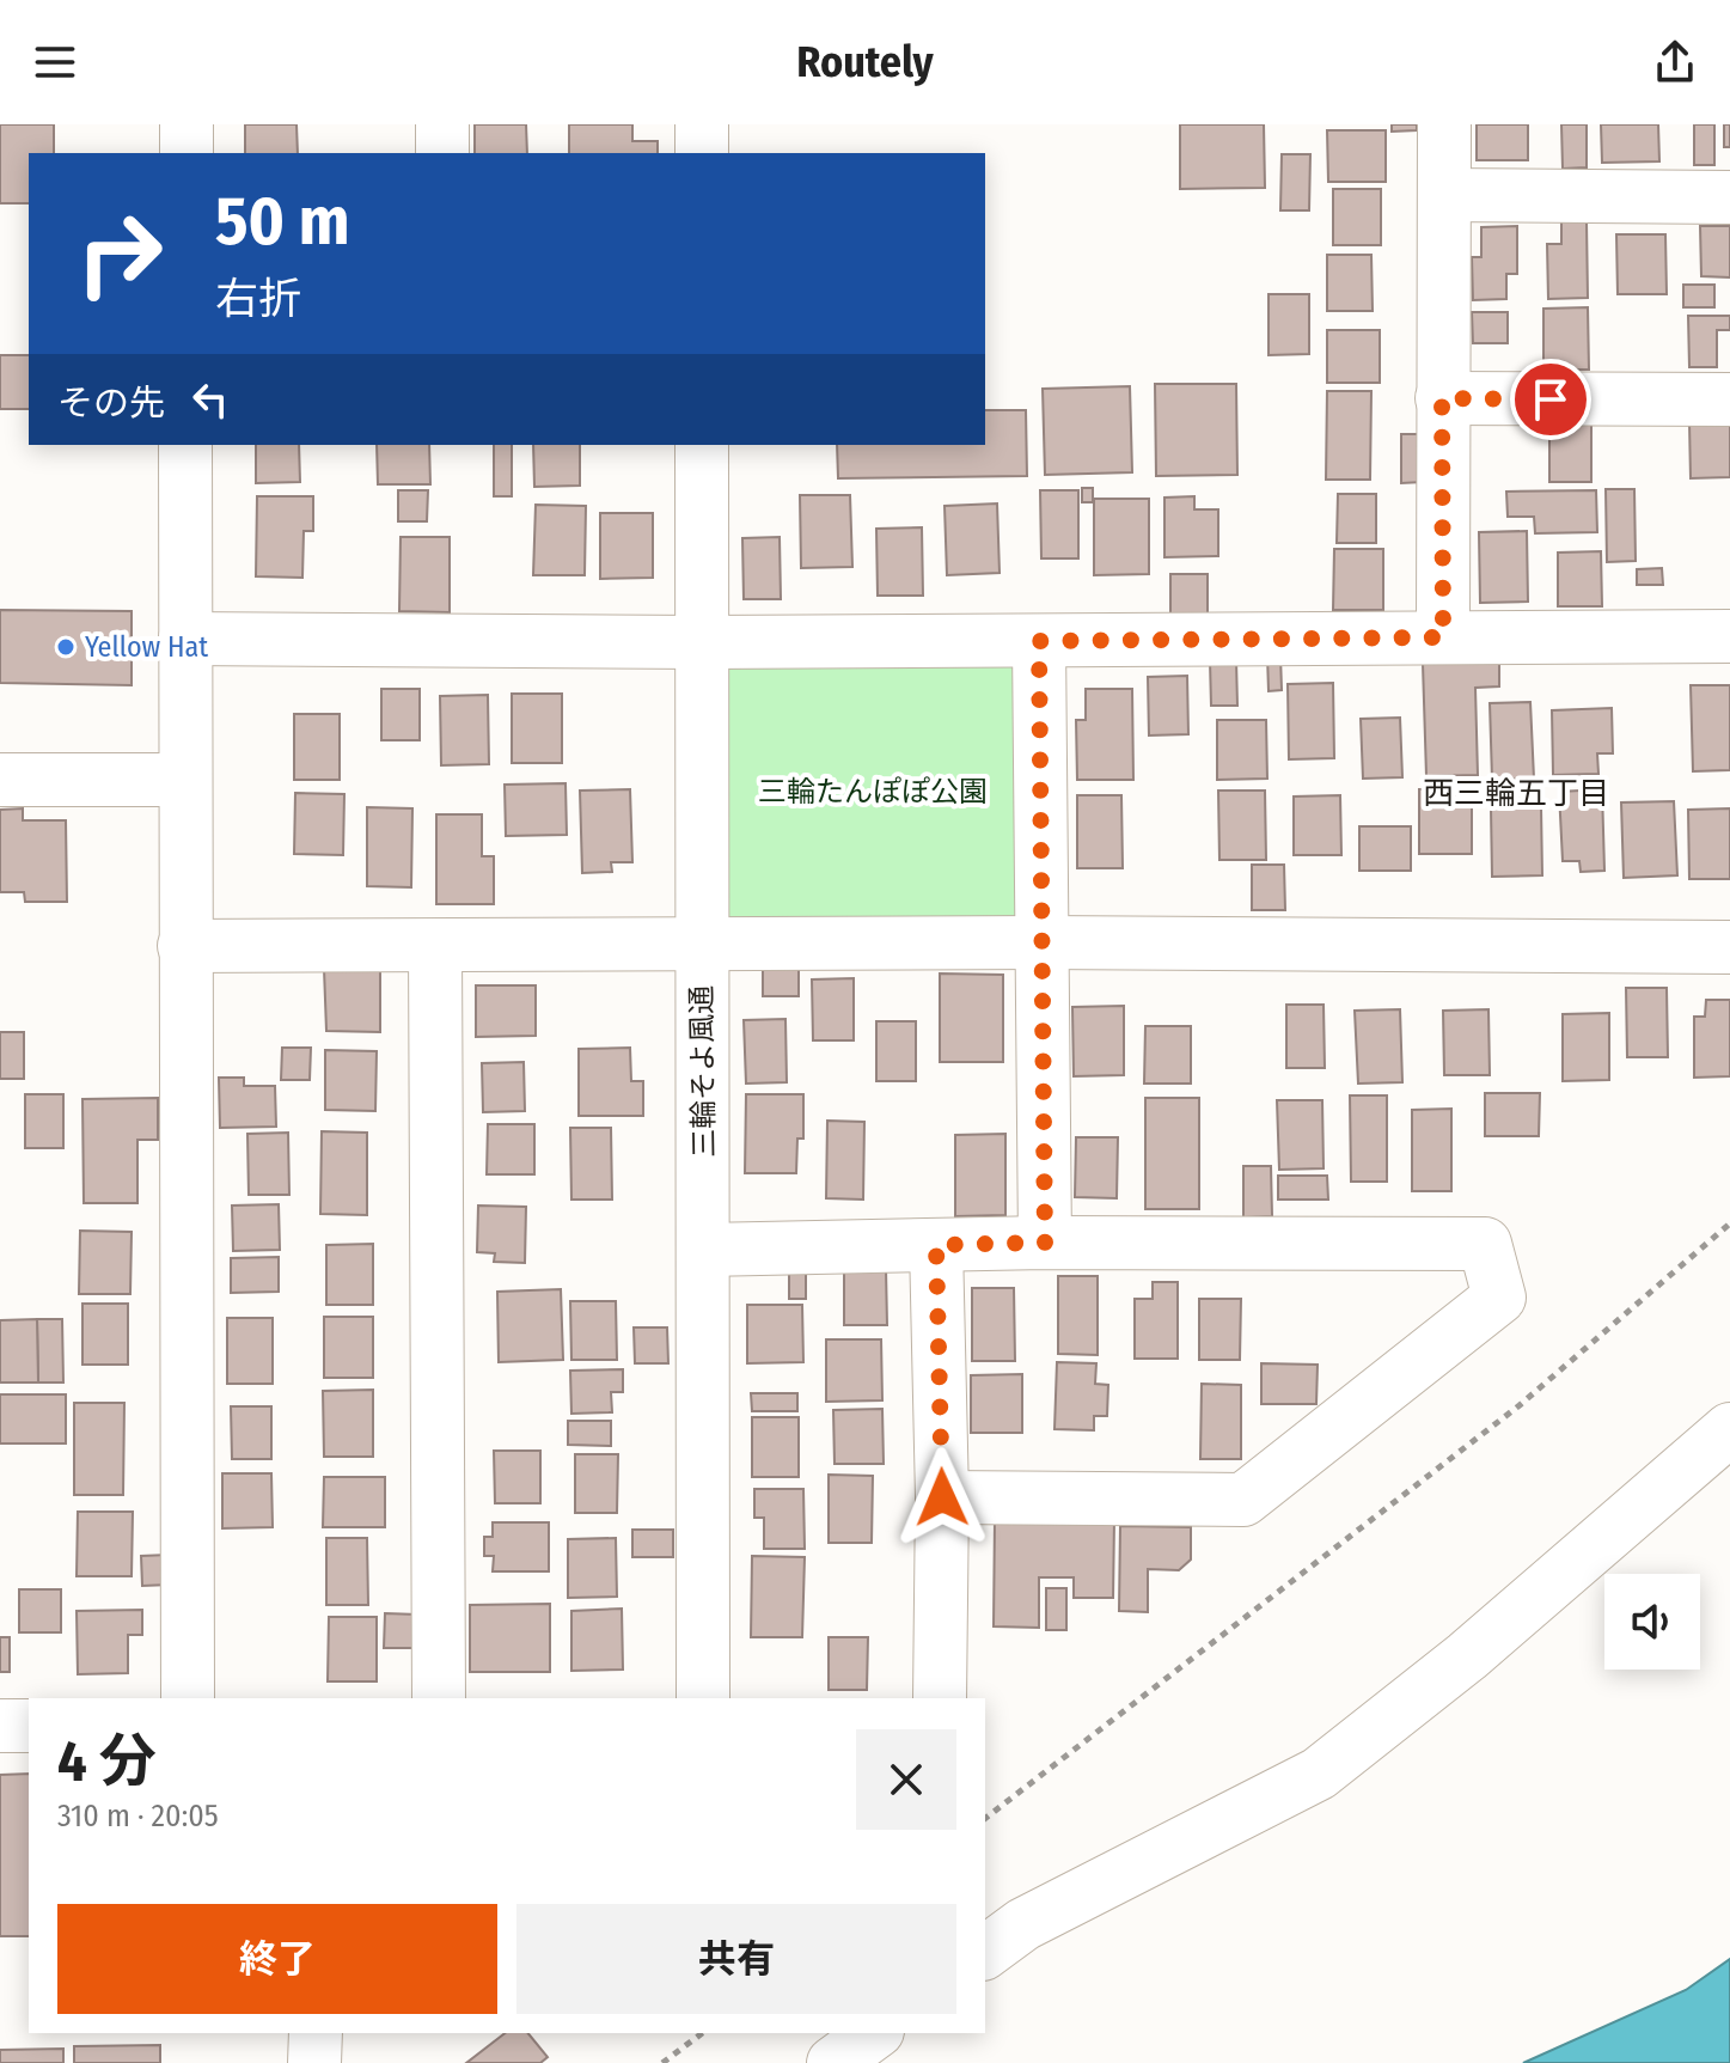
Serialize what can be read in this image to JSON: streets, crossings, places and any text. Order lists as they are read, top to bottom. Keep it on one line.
{"streets":{"street":["三輪そよ風通"]},"districts":["西三輪五丁目"],"parks":["三輪たんぽぽ公園"],"places":["Yellow Hat"],"page":{"header":"Routely","turn":["50 m","右折"],"then":"その先","heading":["4 分","310 m · 20:05"],"buttons":["終了","共有"]}}
